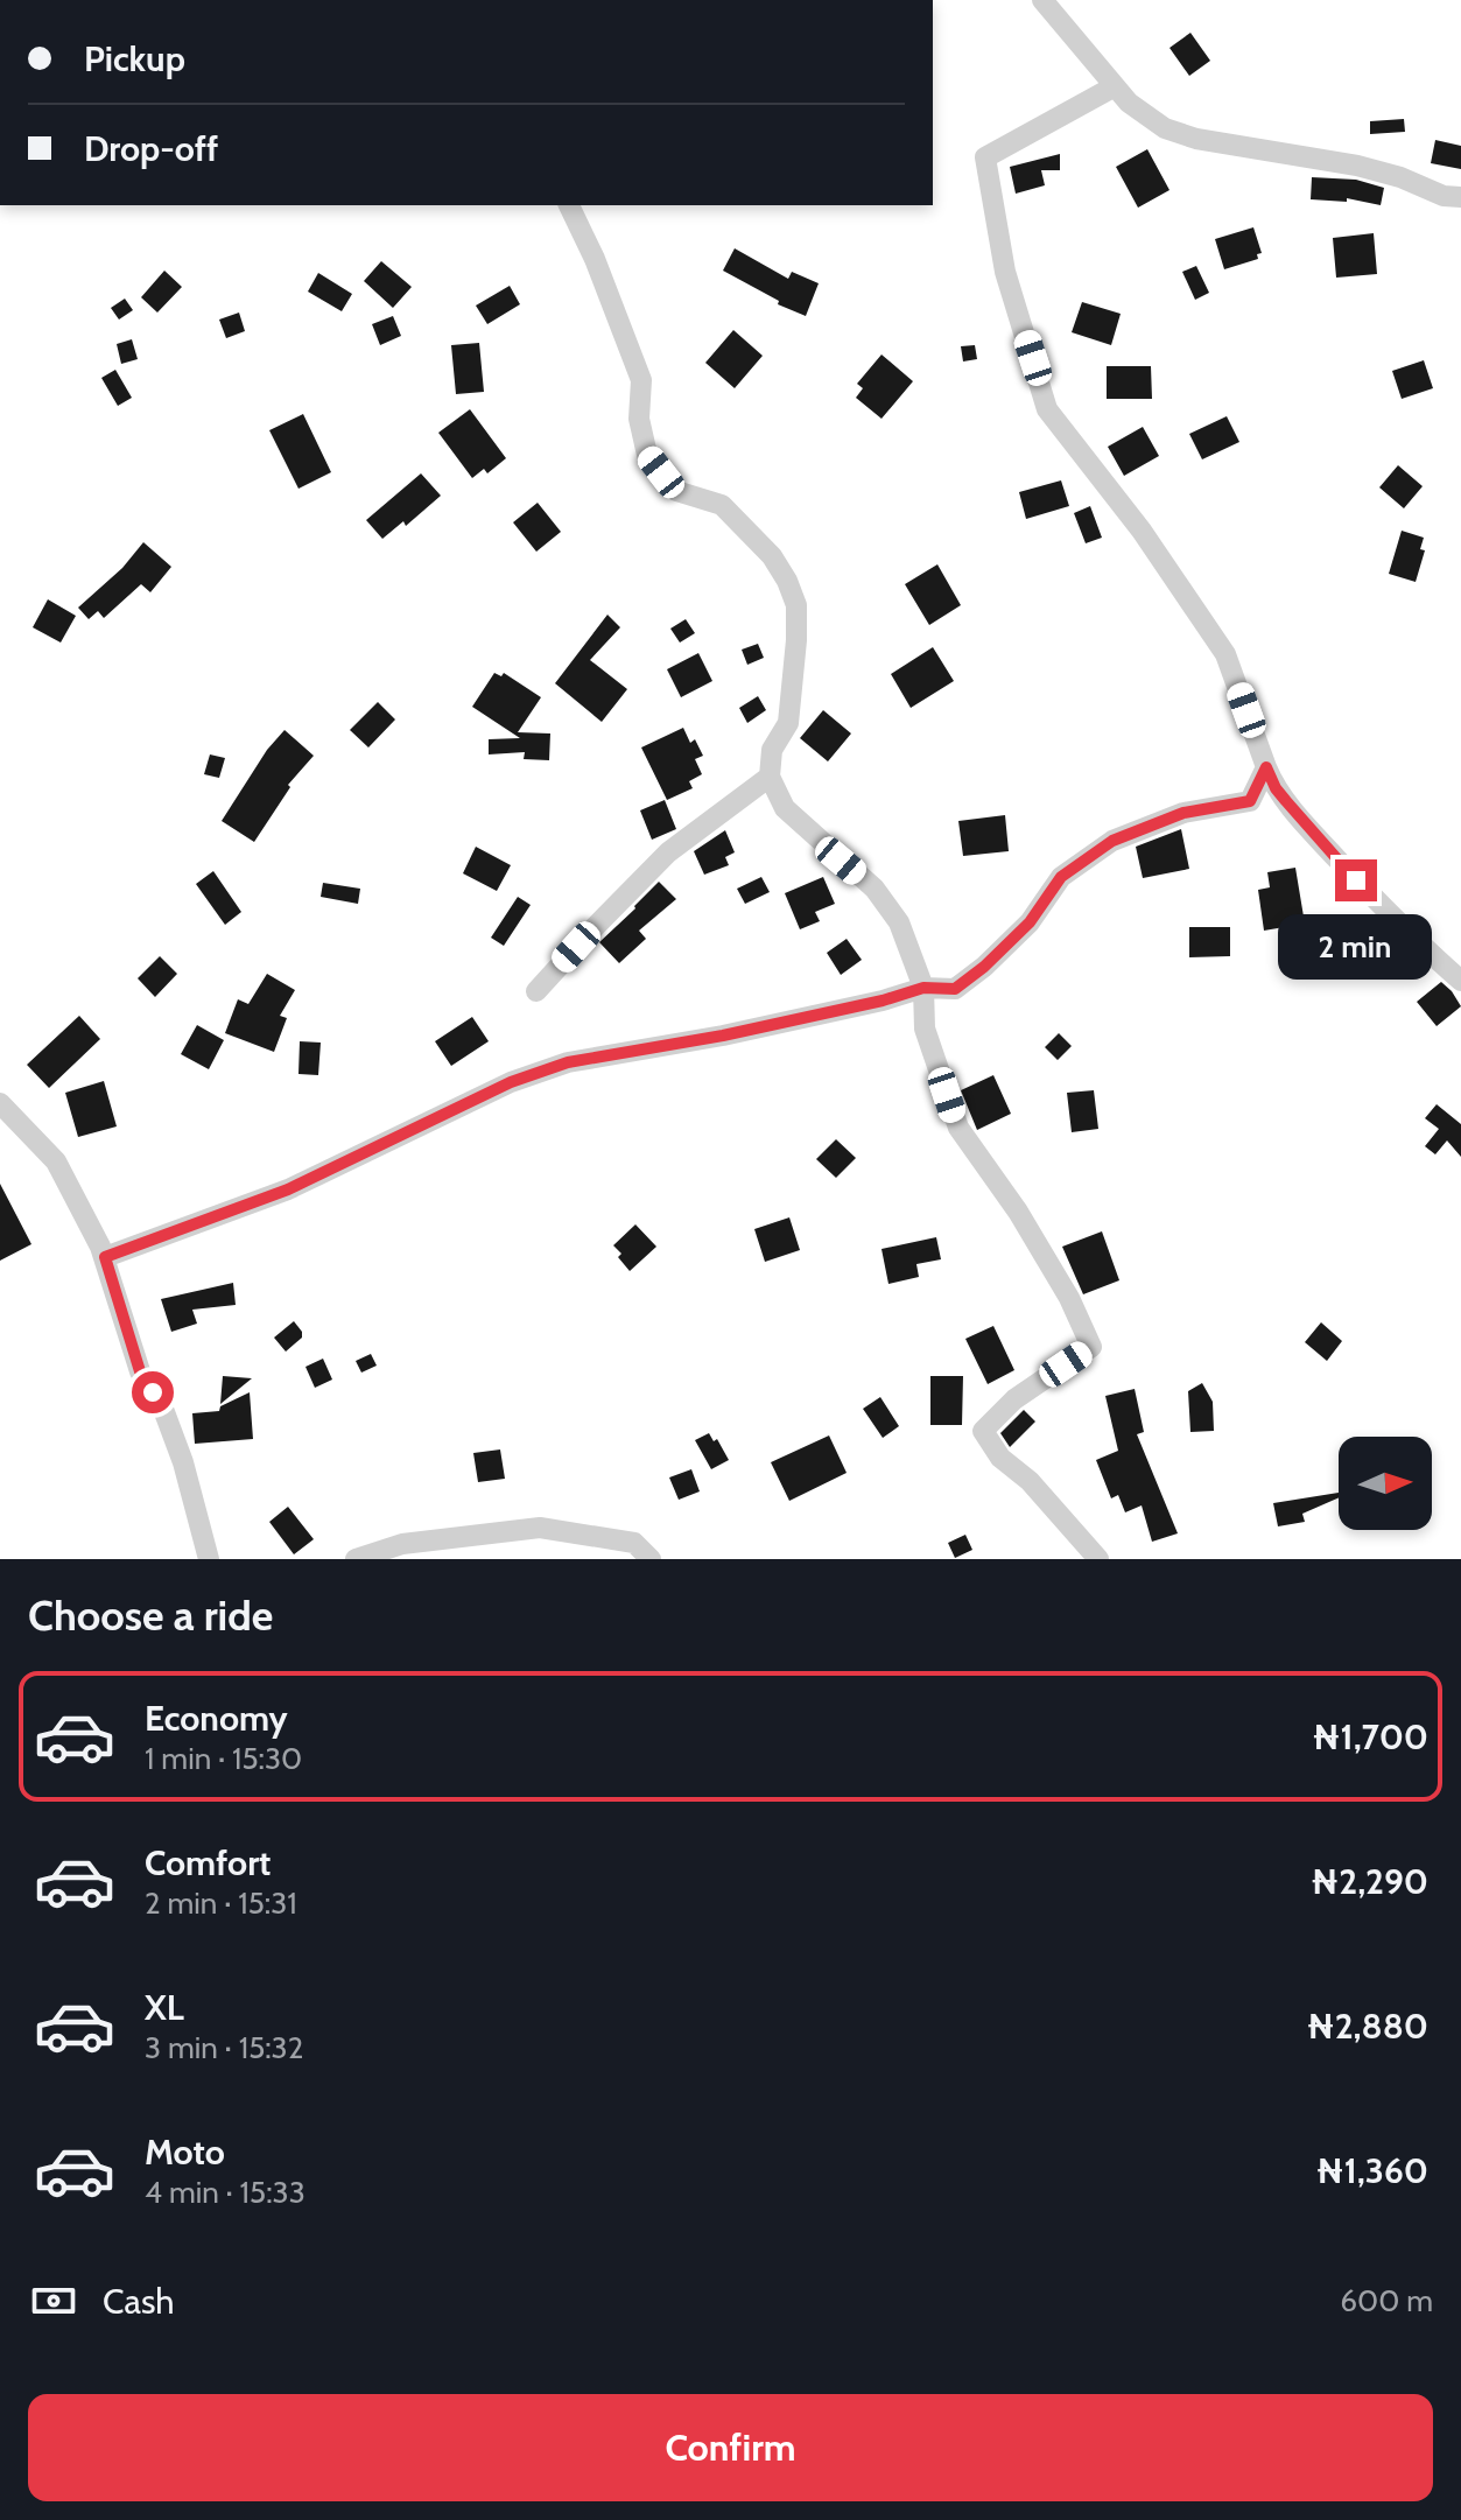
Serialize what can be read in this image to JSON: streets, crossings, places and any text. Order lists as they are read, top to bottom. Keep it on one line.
{"north":"right","page":{"banner":["Pickup","Drop-off"],"bubble":"2 min","heading":"Choose a ride","list":[{"name":"Economy","note":"1 min · 15:30","value":"₦1,700"},{"name":"Comfort","note":"2 min · 15:31","value":"₦2,290"},{"name":"XL","note":"3 min · 15:32","value":"₦2,880"},{"name":"Moto","note":"4 min · 15:33","value":"₦1,360"}],"pay":["Cash","600 m"],"buttons":"Confirm"}}
